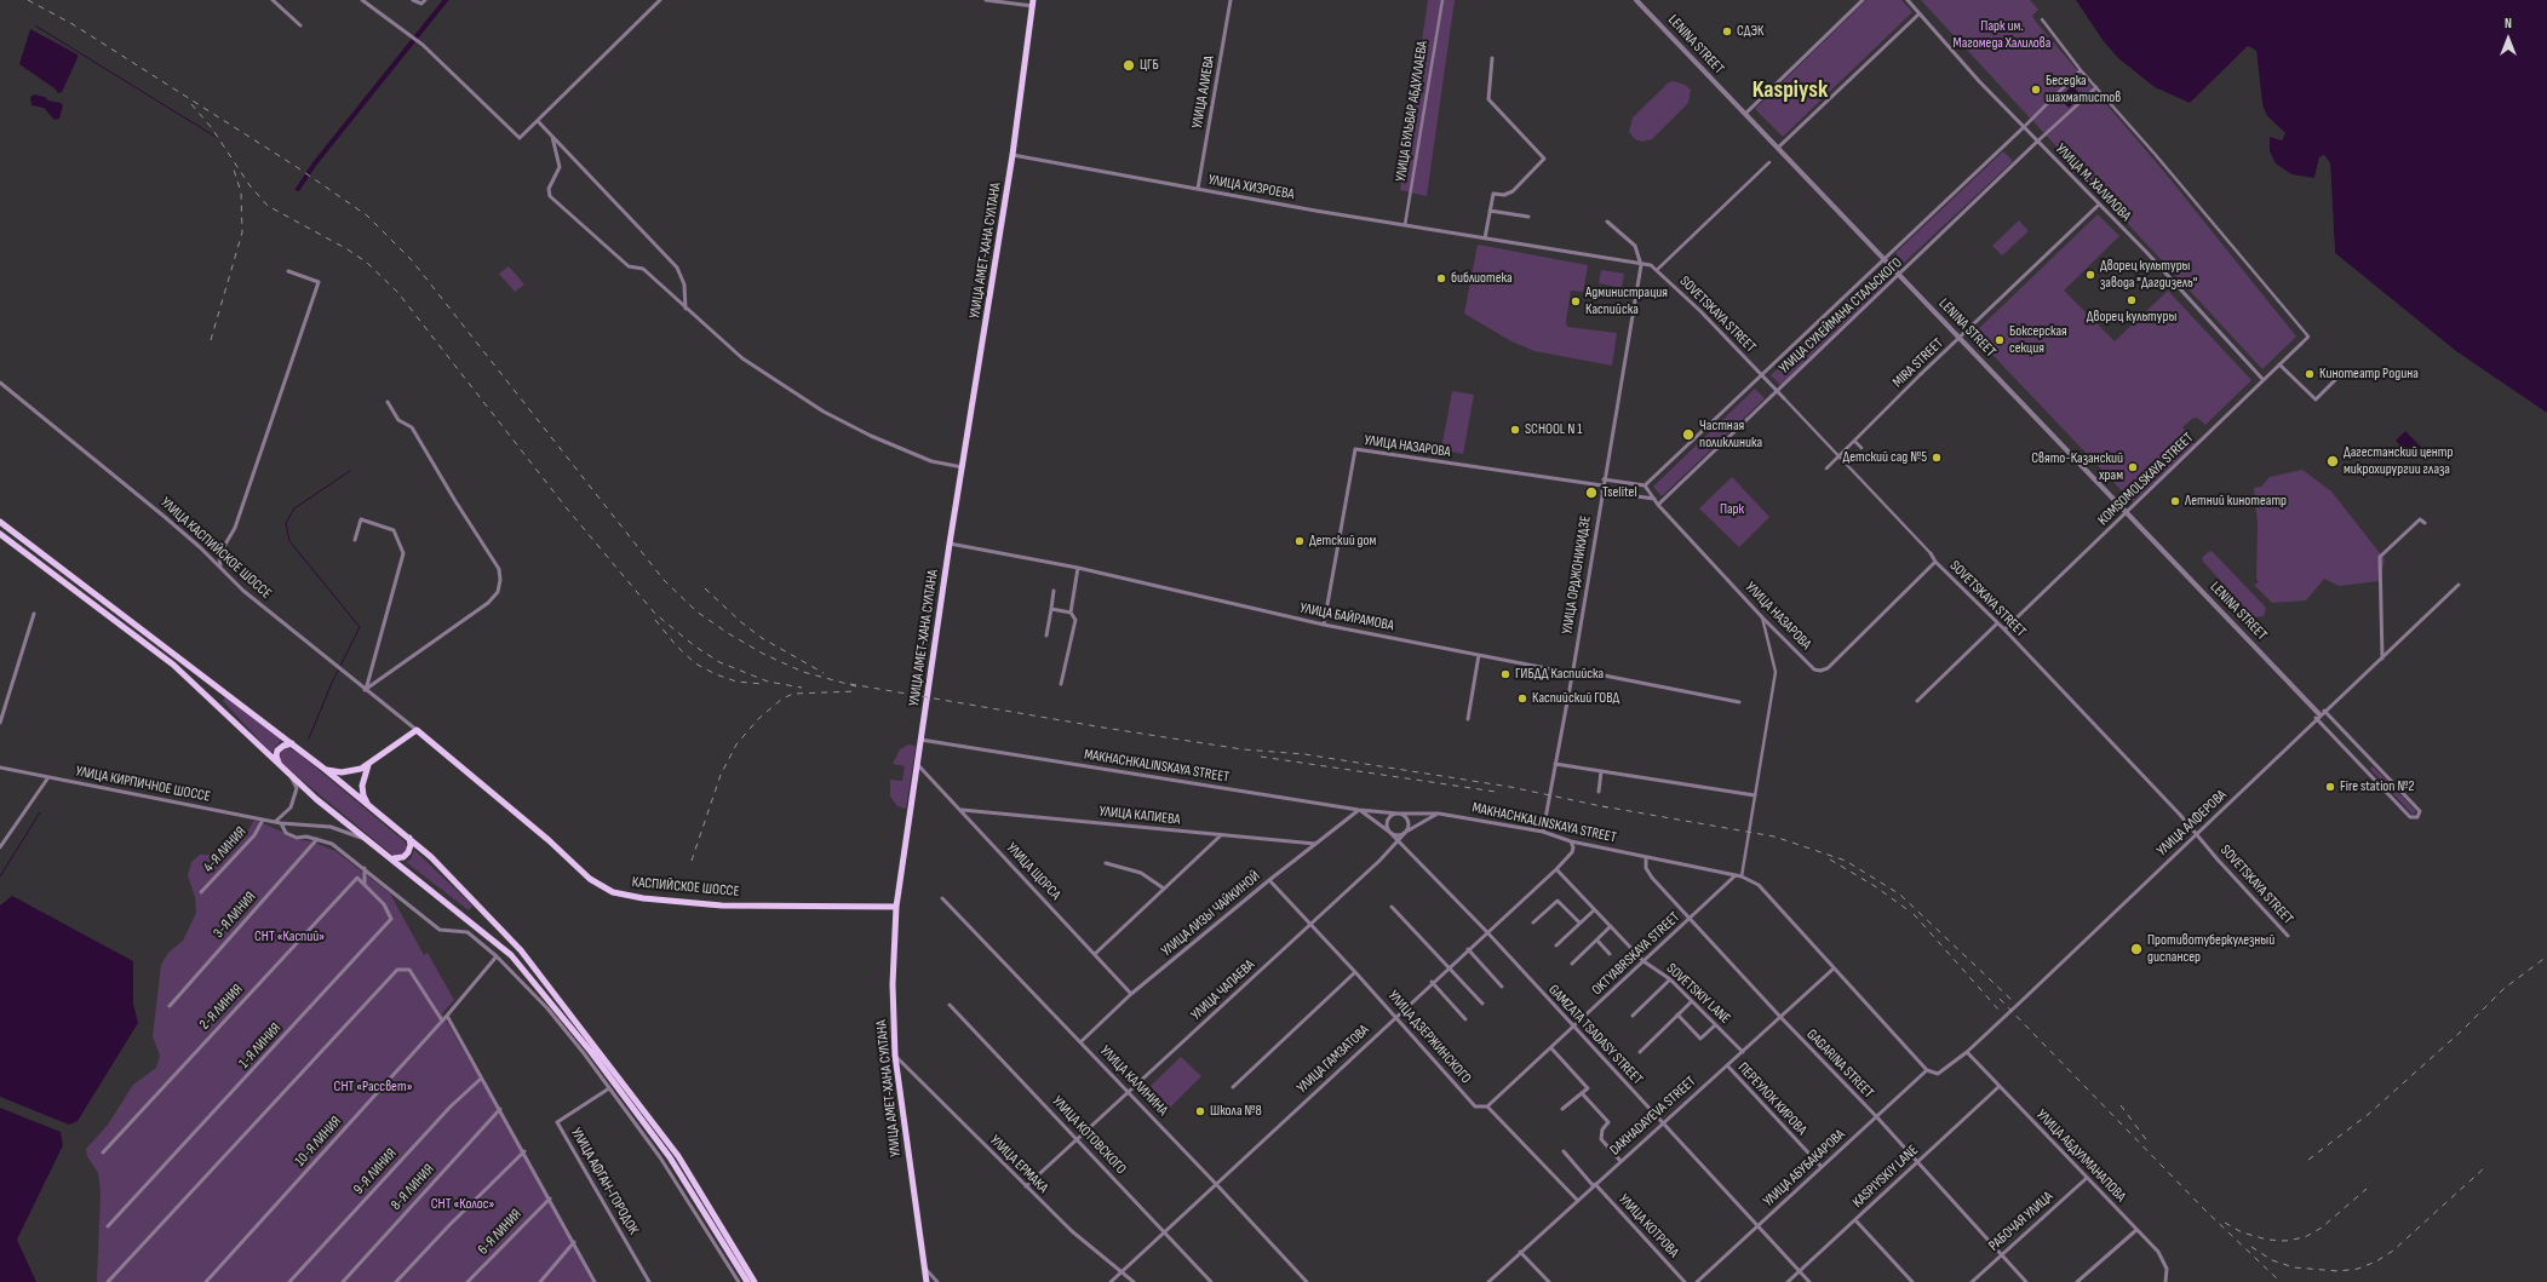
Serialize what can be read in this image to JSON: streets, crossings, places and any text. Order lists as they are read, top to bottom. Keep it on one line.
{"streets":{"main road":["УЛИЦА АМЕТ-ХАНА СУЛТАНА","КАСПИЙСКОЕ ШОССЕ"],"street":["LENINA STREET","УЛИЦА АЛИЕВА","УЛИЦА БУЛЬВАР АБДУЛЛАЕВА","УЛИЦА М. ХАЛИЛОВА","УЛИЦА ХИЗРОЕВА","SOVETSKAYA STREET","УЛИЦА СУЛЕЙМАНА СТАЛЬСКОГО","MIRA STREET","УЛИЦА НАЗАРОВА","KOMSOMOLSKAYA STREET","УЛИЦА КАСПИЙСКОЕ ШОССЕ","УЛИЦА ОРДЖОНИКИДЗЕ","УЛИЦА БАЙРАМОВА","MAKHACHKALINSKAYA STREET","УЛИЦА КИРПИЧНОЕ ШОССЕ","УЛИЦА КАПИЕВА","УЛИЦА АЛФЕРОВА","4-Я ЛИНИЯ","УЛИЦА ЩОРСА","УЛИЦА ЛИЗЫ ЧАЙКИНОЙ","3-Я ЛИНИЯ","OKTYABRSKAYA STREET","УЛИЦА ЧАПАЕВА","SOVETSKIY LANE","2-Я ЛИНИЯ","GAMZATA TSADASY STREET","УЛИЦА ДЗЕРЖИНСКОГО","1-Я ЛИНИЯ","УЛИЦА ГАМЗАТОВА","GAGARINA STREET","УЛИЦА КАЛИНИНА","ПЕРЕУЛОК КИРОВА","DAKHADAYEVA STREET","УЛИЦА КОТОВСКОГО","10-Я ЛИНИЯ","УЛИЦА АБДУЛМАНАПОВА","УЛИЦА ЕРМАКА","УЛИЦА АБУБАКАРОВА","9-Я ЛИНИЯ","KASPIYSKIY LANE","УЛИЦА АФГАН-ГОРОДОК","8-Я ЛИНИЯ","РАБОЧАЯ УЛИЦА","УЛИЦА КОТРОВА","6-Я ЛИНИЯ"]},"crossings":[["LENINA STREET","УЛИЦА СУЛЕЙМАНА СТАЛЬСКОГО"],["LENINA STREET","MIRA STREET"],["LENINA STREET","KOMSOMOLSKAYA STREET"],["LENINA STREET","УЛИЦА АЛФЕРОВА"],["УЛИЦА АЛИЕВА","УЛИЦА ХИЗРОЕВА"],["УЛИЦА БУЛЬВАР АБДУЛЛАЕВА","УЛИЦА ХИЗРОЕВА"],["УЛИЦА М. ХАЛИЛОВА","УЛИЦА СУЛЕЙМАНА СТАЛЬСКОГО"],["УЛИЦА М. ХАЛИЛОВА","MIRA STREET"],["УЛИЦА М. ХАЛИЛОВА","KOMSOMOLSKAYA STREET"],["УЛИЦА ХИЗРОЕВА","УЛИЦА АМЕТ-ХАНА СУЛТАНА"],["УЛИЦА ХИЗРОЕВА","SOVETSKAYA STREET"],["УЛИЦА ХИЗРОЕВА","УЛИЦА ОРДЖОНИКИДЗЕ"],["УЛИЦА АМЕТ-ХАНА СУЛТАНА","УЛИЦА БАЙРАМОВА"],["УЛИЦА АМЕТ-ХАНА СУЛТАНА","MAKHACHKALINSKAYA STREET"],["УЛИЦА АМЕТ-ХАНА СУЛТАНА","УЛИЦА ЩОРСА"],["УЛИЦА АМЕТ-ХАНА СУЛТАНА","КАСПИЙСКОЕ ШОССЕ"],["УЛИЦА АМЕТ-ХАНА СУЛТАНА","УЛИЦА ЕРМАКА"],["SOVETSKAYA STREET","УЛИЦА СУЛЕЙМАНА СТАЛЬСКОГО"],["SOVETSKAYA STREET","MIRA STREET"],["SOVETSKAYA STREET","УЛИЦА НАЗАРОВА"],["SOVETSKAYA STREET","KOMSOMOLSKAYA STREET"],["SOVETSKAYA STREET","УЛИЦА АЛФЕРОВА"],["УЛИЦА СУЛЕЙМАНА СТАЛЬСКОГО","УЛИЦА НАЗАРОВА"],["УЛИЦА НАЗАРОВА","УЛИЦА ОРДЖОНИКИДЗЕ"],["УЛИЦА НАЗАРОВА","УЛИЦА БАЙРАМОВА"],["УЛИЦА КАСПИЙСКОЕ ШОССЕ","КАСПИЙСКОЕ ШОССЕ"],["УЛИЦА ОРДЖОНИКИДЗЕ","УЛИЦА БАЙРАМОВА"],["УЛИЦА ОРДЖОНИКИДЗЕ","MAKHACHKALINSKAYA STREET"],["MAKHACHKALINSKAYA STREET","УЛИЦА АЛФЕРОВА"],["MAKHACHKALINSKAYA STREET","УЛИЦА ЛИЗЫ ЧАЙКИНОЙ"],["MAKHACHKALINSKAYA STREET","OKTYABRSKAYA STREET"],["MAKHACHKALINSKAYA STREET","УЛИЦА ЧАПАЕВА"],["MAKHACHKALINSKAYA STREET","GAMZATA TSADASY STREET"],["MAKHACHKALINSKAYA STREET","УЛИЦА ГАМЗАТОВА"],["MAKHACHKALINSKAYA STREET","GAGARINA STREET"],["MAKHACHKALINSKAYA STREET","DAKHADAYEVA STREET"],["MAKHACHKALINSKAYA STREET","УЛИЦА АБУБАКАРОВА"],["УЛИЦА КИРПИЧНОЕ ШОССЕ","4-Я ЛИНИЯ"],["УЛИЦА КАПИЕВА","УЛИЦА ЩОРСА"],["УЛИЦА КАПИЕВА","УЛИЦА ЛИЗЫ ЧАЙКИНОЙ"],["УЛИЦА АЛФЕРОВА","УЛИЦА АБДУЛМАНАПОВА"],["УЛИЦА ЩОРСА","УЛИЦА ЛИЗЫ ЧАЙКИНОЙ"],["УЛИЦА ЛИЗЫ ЧАЙКИНОЙ","GAMZATA TSADASY STREET"],["УЛИЦА ЛИЗЫ ЧАЙКИНОЙ","УЛИЦА ДЗЕРЖИНСКОГО"],["УЛИЦА ЛИЗЫ ЧАЙКИНОЙ","УЛИЦА КАЛИНИНА"],["OKTYABRSKAYA STREET","SOVETSKIY LANE"],["OKTYABRSKAYA STREET","GAMZATA TSADASY STREET"],["OKTYABRSKAYA STREET","УЛИЦА ДЗЕРЖИНСКОГО"],["OKTYABRSKAYA STREET","GAGARINA STREET"],["УЛИЦА ЧАПАЕВА","GAMZATA TSADASY STREET"],["УЛИЦА ЧАПАЕВА","УЛИЦА ДЗЕРЖИНСКОГО"],["УЛИЦА ЧАПАЕВА","УЛИЦА КАЛИНИНА"],["УЛИЦА ЧАПАЕВА","УЛИЦА КОТОВСКОГО"],["УЛИЦА ЧАПАЕВА","УЛИЦА ЕРМАКА"],["SOVETSKIY LANE","УЛИЦА ГАМЗАТОВА"],["SOVETSKIY LANE","DAKHADAYEVA STREET"],["2-Я ЛИНИЯ","1-Я ЛИНИЯ"],["GAMZATA TSADASY STREET","УЛИЦА ГАМЗАТОВА"],["GAMZATA TSADASY STREET","DAKHADAYEVA STREET"],["GAMZATA TSADASY STREET","УЛИЦА АБУБАКАРОВА"],["GAMZATA TSADASY STREET","KASPIYSKIY LANE"],["УЛИЦА ДЗЕРЖИНСКОГО","УЛИЦА ГАМЗАТОВА"],["УЛИЦА ДЗЕРЖИНСКОГО","DAKHADAYEVA STREET"],["УЛИЦА ГАМЗАТОВА","УЛИЦА КАЛИНИНА"],["УЛИЦА ГАМЗАТОВА","УЛИЦА КОТОВСКОГО"],["УЛИЦА ГАМЗАТОВА","УЛИЦА ЕРМАКА"],["GAGARINA STREET","DAKHADAYEVA STREET"],["GAGARINA STREET","УЛИЦА АБУБАКАРОВА"],["GAGARINA STREET","KASPIYSKIY LANE"],["GAGARINA STREET","РАБОЧАЯ УЛИЦА"],["ПЕРЕУЛОК КИРОВА","DAKHADAYEVA STREET"],["ПЕРЕУЛОК КИРОВА","УЛИЦА АБУБАКАРОВА"],["DAKHADAYEVA STREET","УЛИЦА КОТРОВА"],["УЛИЦА АБДУЛМАНАПОВА","KASPIYSKIY LANE"],["УЛИЦА АБДУЛМАНАПОВА","РАБОЧАЯ УЛИЦА"]],"districts":["Kaspiysk"],"parks":["Парк им. Магомеда Халилова","Парк","СНТ «Каспий»","СНТ «Рассвет»","СНТ «Колос»"],"places":["СДЭК","ЦГБ","Беседка шахматистов","Дворец культуры завода \"Дагдизель\"","библиотека","Дворец культуры","Администрация Каспийска","Боксерская секция","Кинотеатр Родина","SCHOOL N 1","Частная поликлиника","Детский сад №5","Дагестанский центр микрохирургии глаза","Свято-Казанский храм","Tselitel","Летний кинотеатр","Детский дом","ГИБДД Каспийска","Каспийский ГОВД","Fire station №2","Противотуберкулезный диспансер","Школа №8"],"north":"top"}
